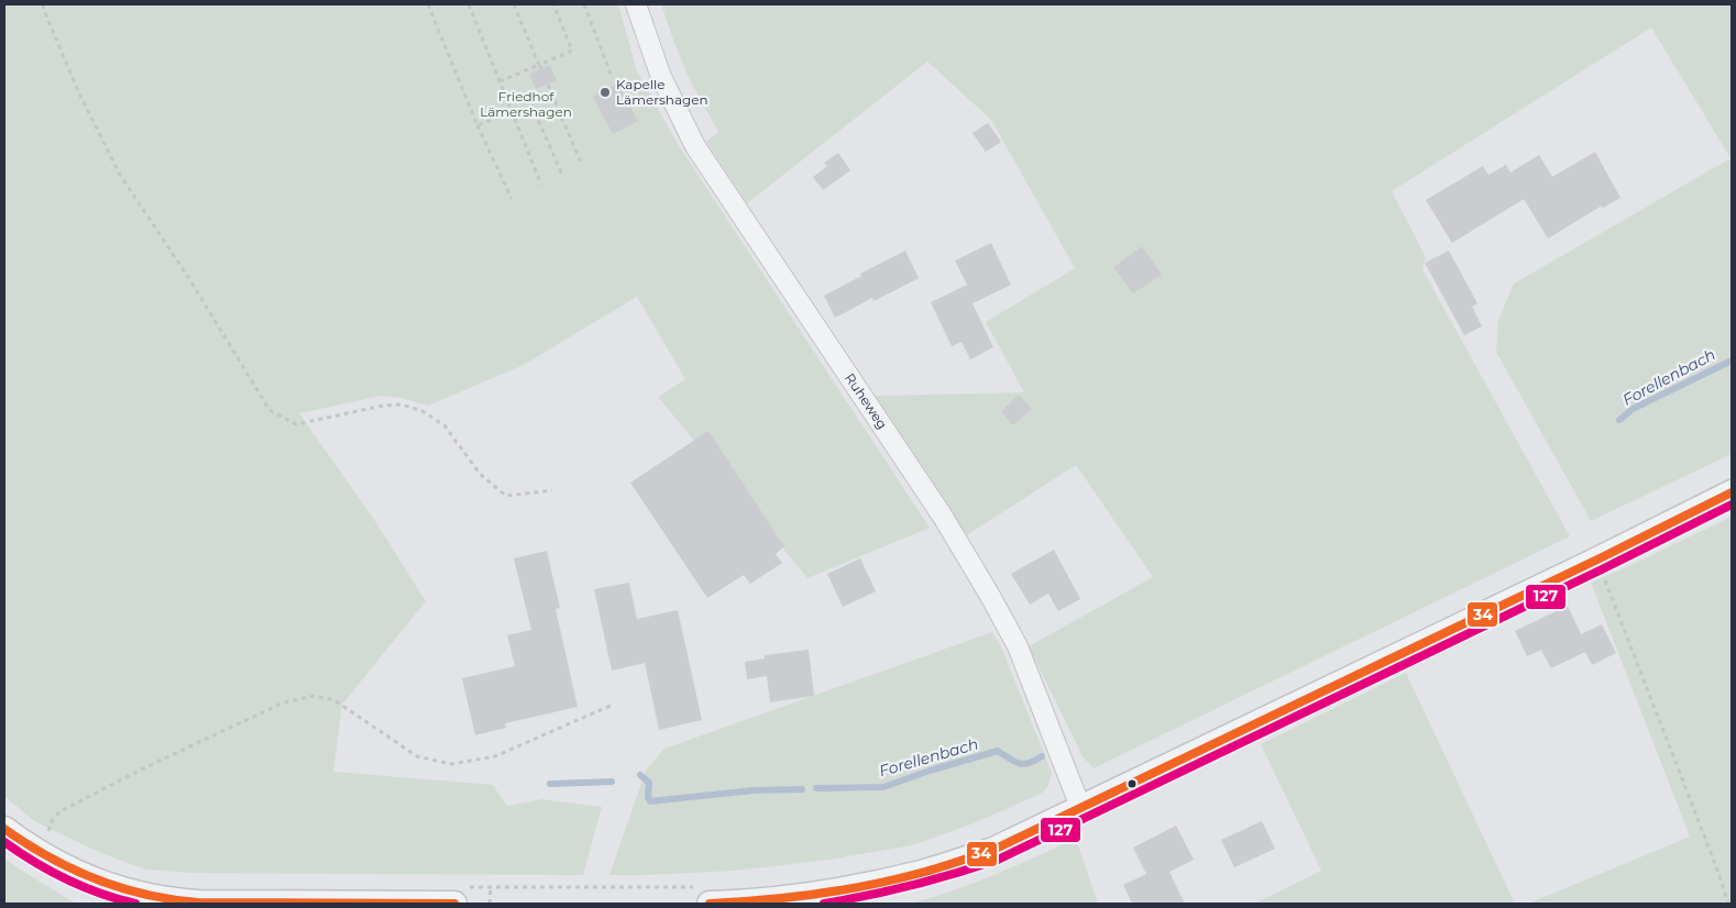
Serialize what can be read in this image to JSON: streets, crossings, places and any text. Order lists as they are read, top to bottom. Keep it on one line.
{"streets":{"street":["Ruheweg"]},"water":["Forellenbach"],"parks":["Friedhof Lämershagen"],"places":["Kapelle Lämershagen"],"lines":["transit line 34","transit line 127"]}
